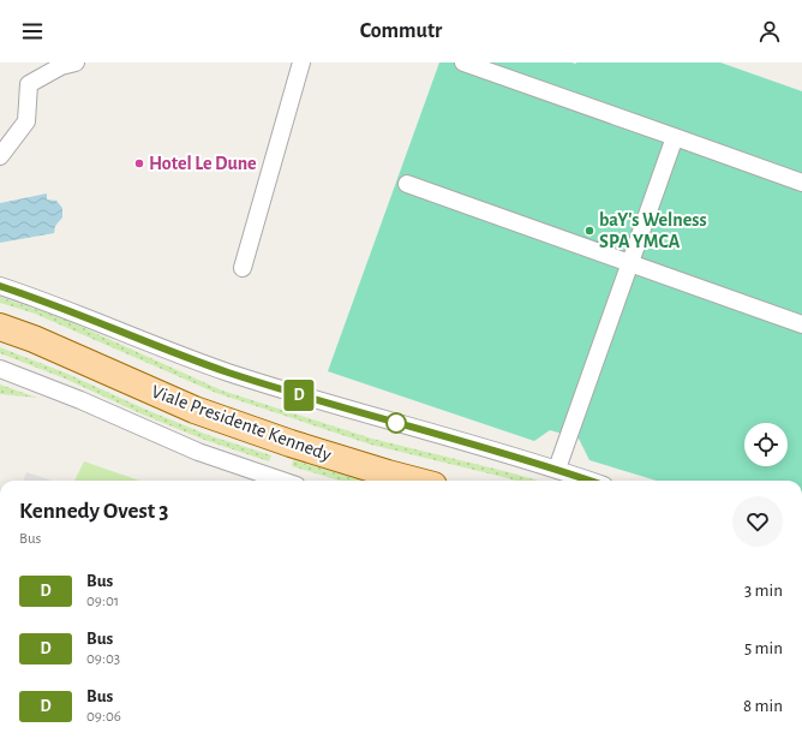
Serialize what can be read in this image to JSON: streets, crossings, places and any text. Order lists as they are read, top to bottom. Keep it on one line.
{"streets":{"main road":["Viale Presidente Kennedy"]},"places":["Hotel Le Dune","baY's Welness SPA YMCA"],"lines":["bus line D"],"page":{"header":"Commutr","on_map":"D","heading":["Kennedy Ovest 3","Bus"],"list":[{"mark":"D","name":"Bus","note":"09:01","value":"3 min"},{"mark":"D","name":"Bus","note":"09:03","value":"5 min"},{"mark":"D","name":"Bus","note":"09:06","value":"8 min"}]}}
